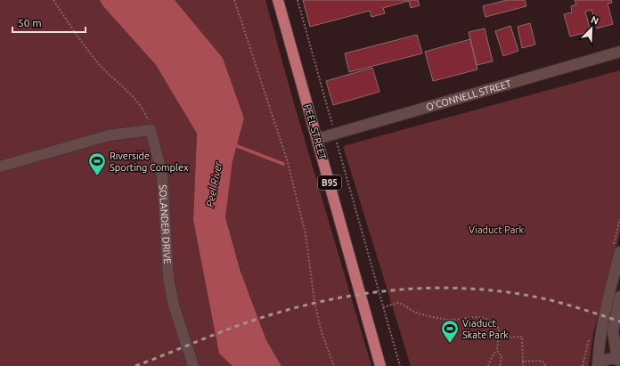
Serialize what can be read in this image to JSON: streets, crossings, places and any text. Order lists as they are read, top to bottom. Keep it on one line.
{"streets":{"main road":["PEEL STREET","B95"],"street":["O'CONNELL STREET","SOLANDER DRIVE"]},"crossings":[["O'CONNELL STREET","PEEL STREET"]],"water":["Peel River"],"parks":["Viaduct Park"],"places":{"sports":["Riverside Sporting Complex","Viaduct Skate Park"]},"scale_bar":"50 m","north":"top right"}
